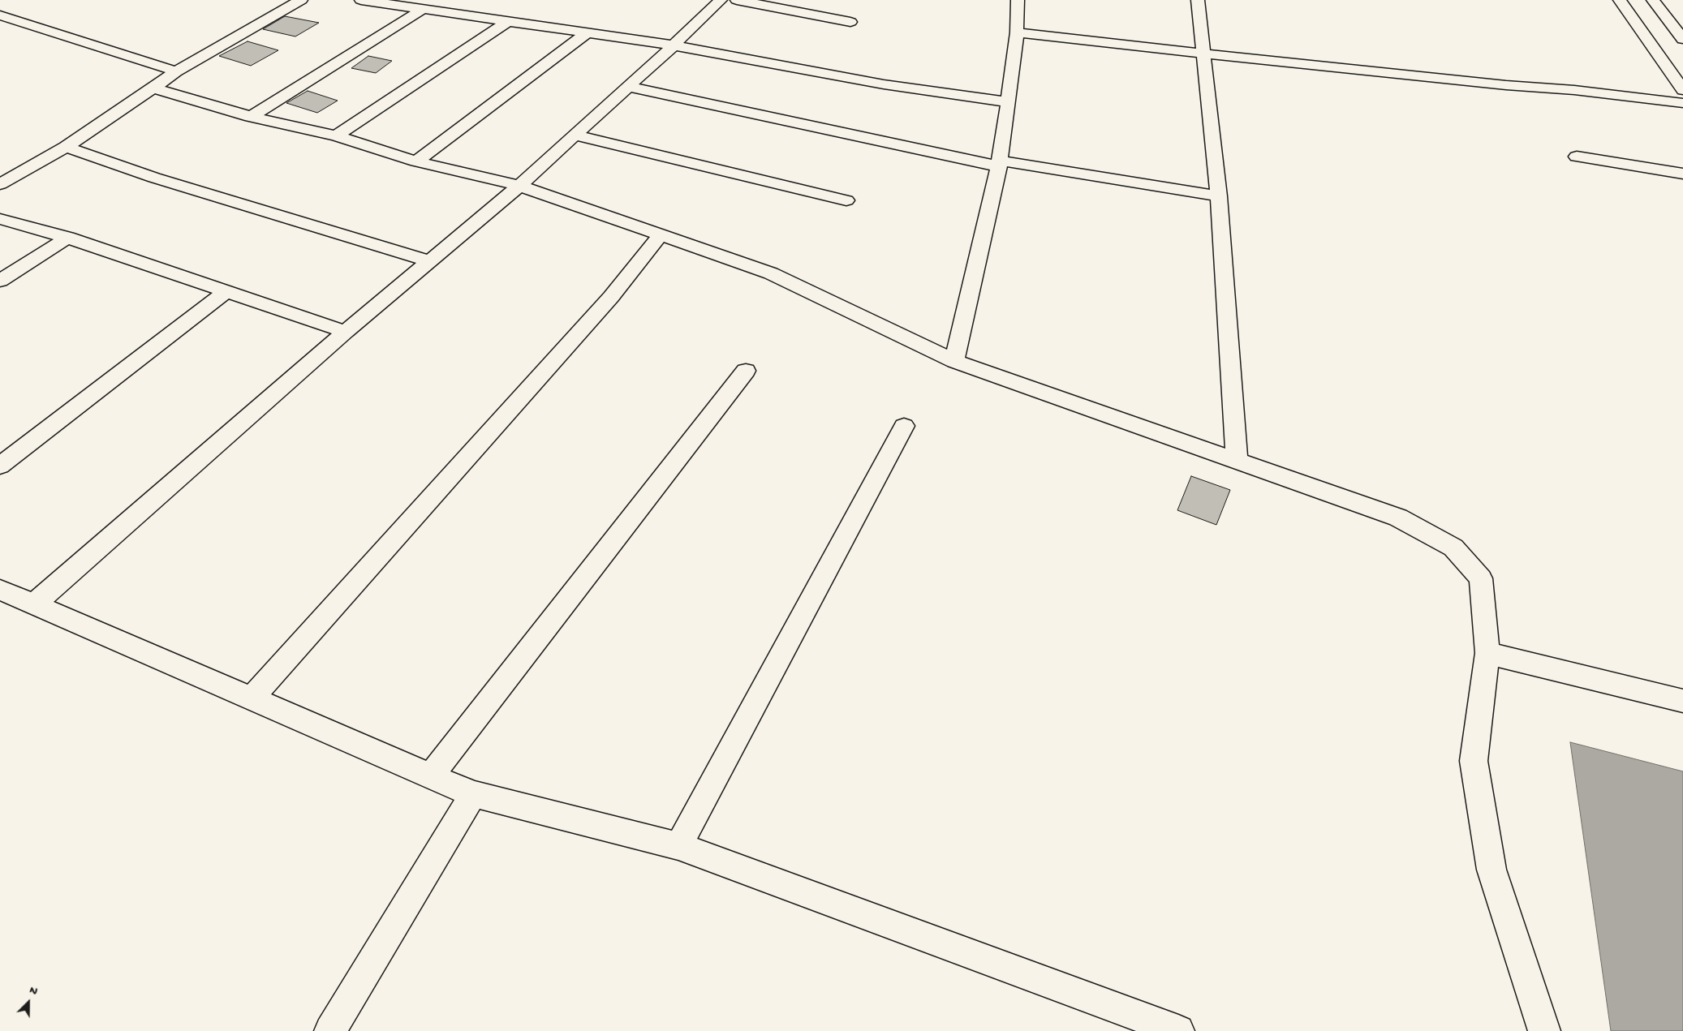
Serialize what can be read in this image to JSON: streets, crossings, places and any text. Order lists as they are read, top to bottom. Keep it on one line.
{"north":"top right"}
